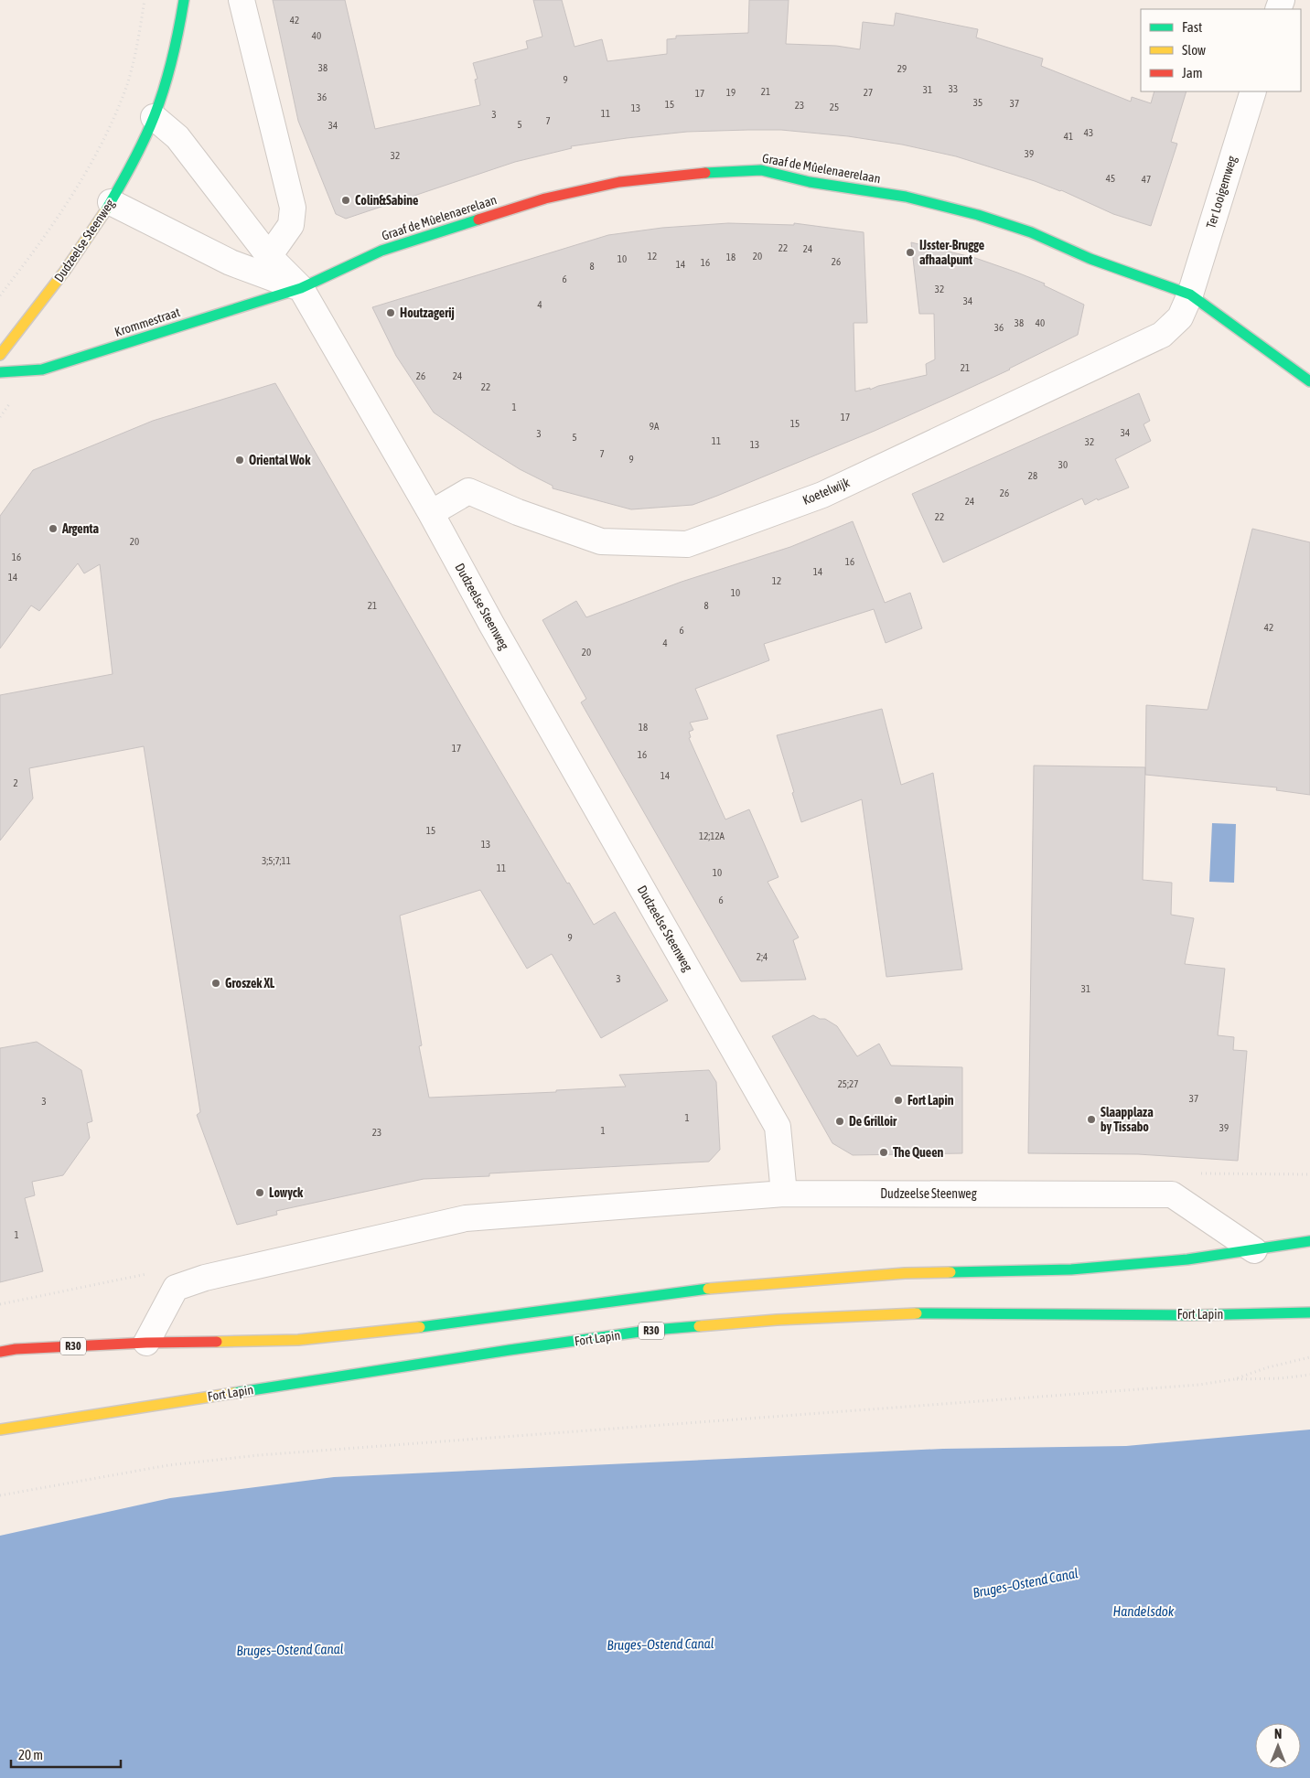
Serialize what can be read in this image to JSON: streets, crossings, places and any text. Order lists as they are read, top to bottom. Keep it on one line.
{"streets":{"main road":["Graaf de Mûelenaerelaan","Dudzeelse Steenweg","Krommestraat","Fort Lapin","R30"],"street":["Ter Looigemweg","Koetelwijk"]},"crossings":[["Graaf de Mûelenaerelaan","Ter Looigemweg"],["Graaf de Mûelenaerelaan","Dudzeelse Steenweg"],["Graaf de Mûelenaerelaan","Krommestraat"],["Graaf de Mûelenaerelaan","Koetelwijk"],["Ter Looigemweg","Koetelwijk"],["Dudzeelse Steenweg","Krommestraat"],["Dudzeelse Steenweg","Koetelwijk"],["Dudzeelse Steenweg","R30"]],"water":["Bruges–Ostend Canal","Handelsdok"],"places":["Colin&Sabine","IJsster-Brugge afhaalpunt","Houtzagerij","Oriental Wok","Argenta","Groszek XL","Fort Lapin","Slaapplaza by Tissabo","De Grilloir","The Queen","Lowyck"],"house_numbers":["42","40","38","29","9","33","31","21","19","27","17","36","35","37","15","23","25","13","11","3","7","5","34","43","41","39","32","45","47","22","24","12","20","18","10","26","16","14","8","6","32","34","4","38","40","36","21","26","24","22","1","17","15","9A","34","3","5","11","32","13","7","9","30","28","26","24","22","20","16","16","14","14","12","10","21","8","42","6","4","20","18","17","16","14","2","15","12;12A","13","3;5;7;11","11","10","6","9","2;4","3","31","25;27","37","3","1","39","1","23","1"],"legend":["Fast","Slow","Jam"],"scale_bar":"20 m","north":"top"}
